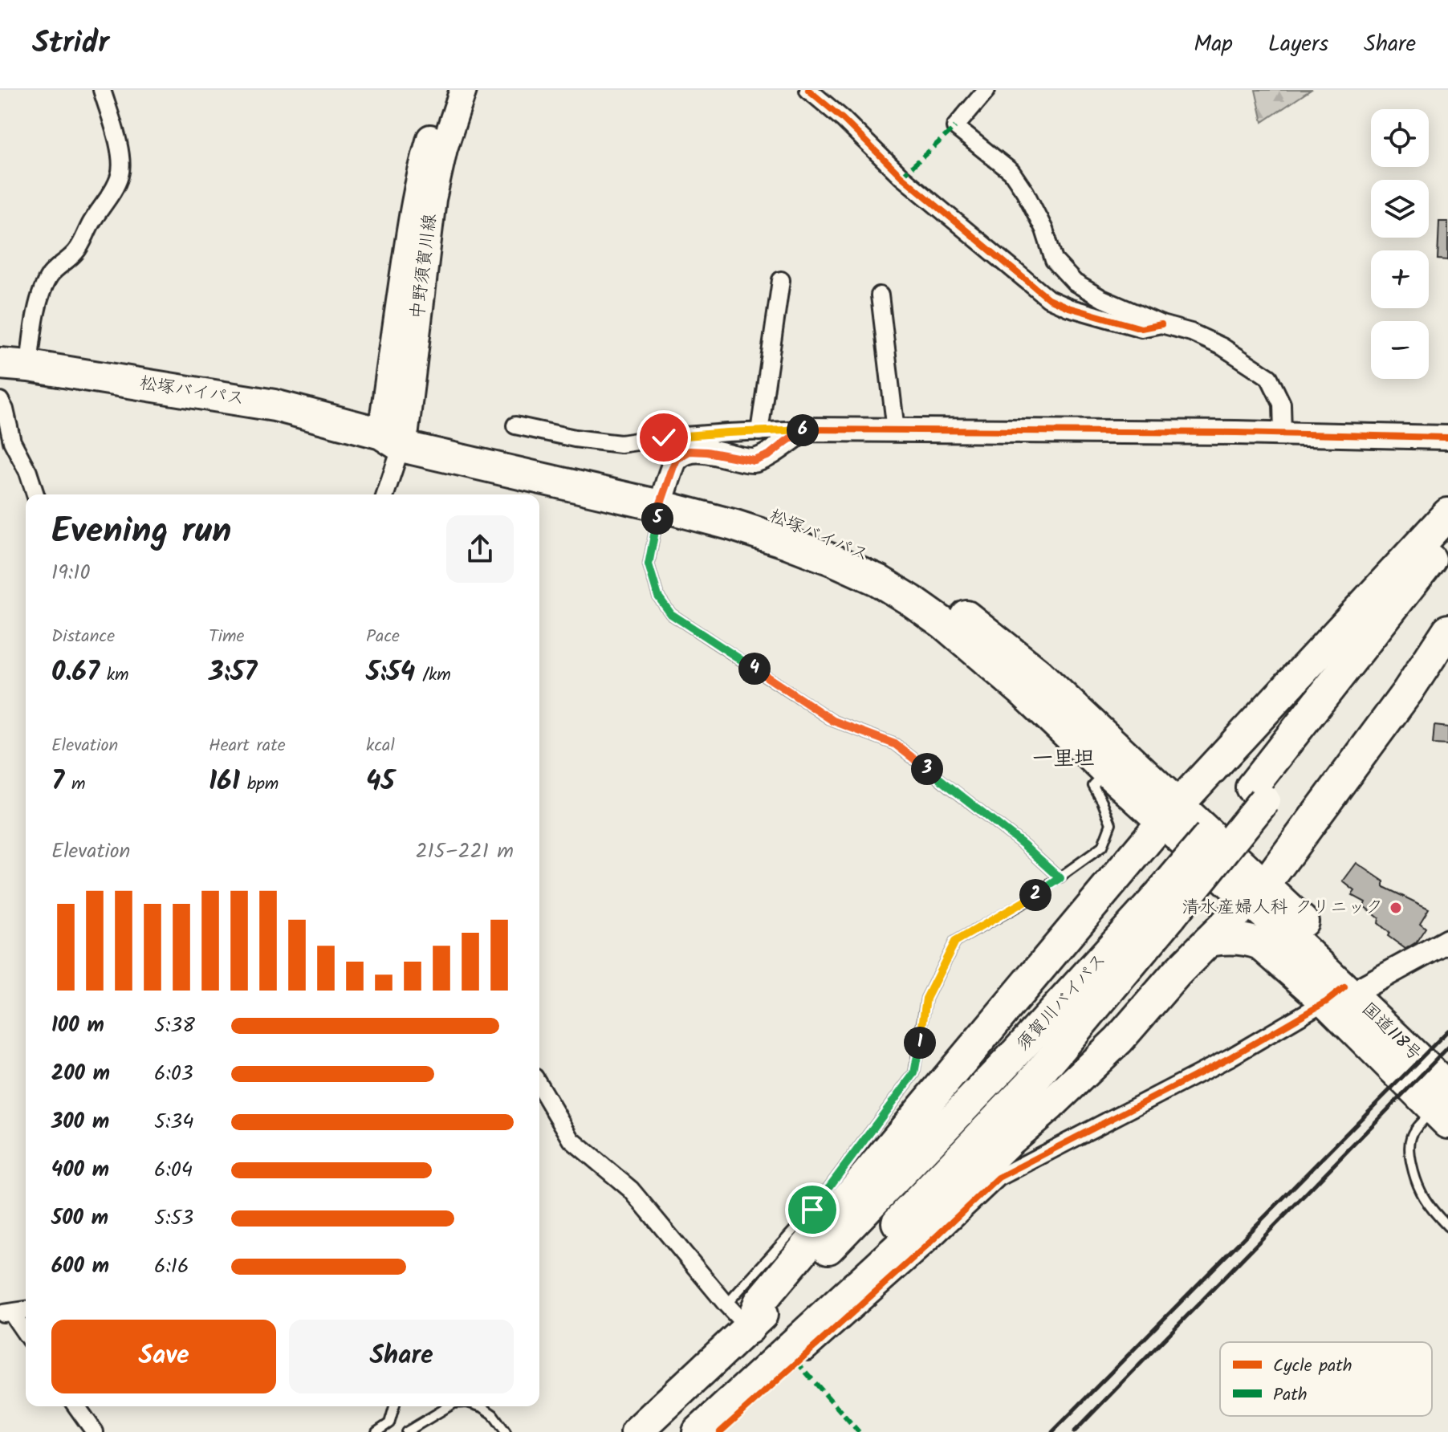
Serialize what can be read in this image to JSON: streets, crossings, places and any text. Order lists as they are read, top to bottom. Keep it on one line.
{"streets":{"highway":["松塚バイパス","須賀川バイパス","国道118号"],"main road":["中野須賀川線"]},"crossings":[["中野須賀川線","松塚バイパス"],["松塚バイパス","国道118号"]],"districts":["一里坦"],"places":["清水産婦人科 クリニック"],"legend":["Cycle path","Path"],"page":{"header":"Stridr","nav":["Map","Layers","Share"],"map_buttons":["+","−"],"pins":["6","5","4","3","2","1"],"heading":["Evening run","19:10"],"stats":[["Distance","0.67 km"],["Time","3:57"],["Pace","5:54 /km"],["Elevation","7 m"],["Heart rate","161 bpm"],["kcal","45"]],"chart":["Elevation","215–221 m"],"list":[{"name":"100 m","note":"5:38"},{"name":"200 m","note":"6:03"},{"name":"300 m","note":"5:34"},{"name":"400 m","note":"6:04"},{"name":"500 m","note":"5:53"},{"name":"600 m","note":"6:16"}],"buttons":["Save","Share"]}}
